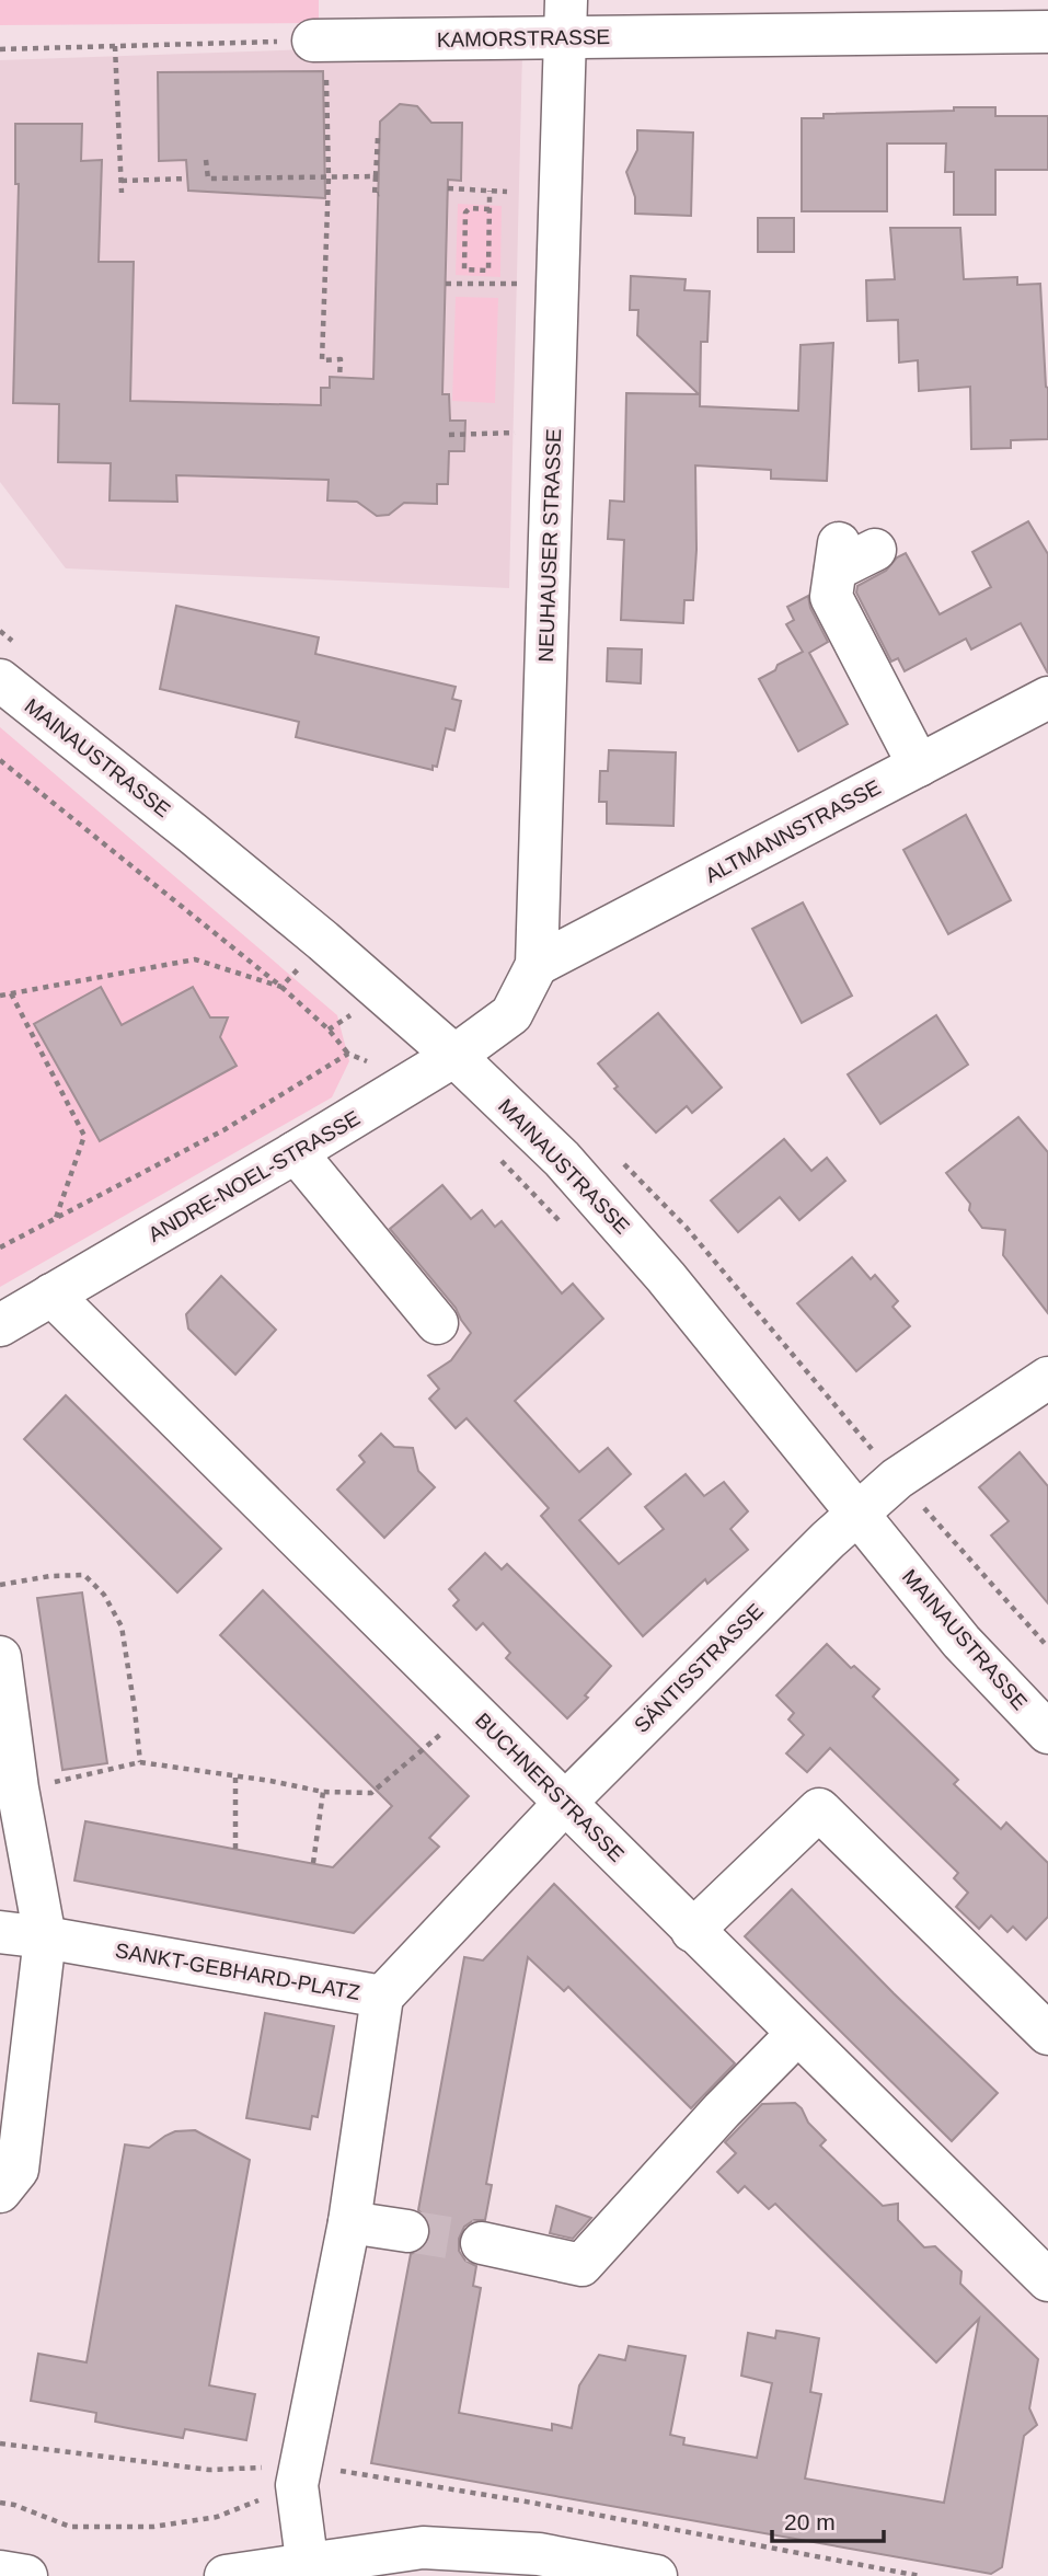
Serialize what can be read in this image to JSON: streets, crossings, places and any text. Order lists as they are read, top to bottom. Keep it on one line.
{"streets":{"street":["KAMORSTRASSE","NEUHAUSER STRASSE","MAINAUSTRASSE","ALTMANNSTRASSE","ANDRE-NOEL-STRASSE","SÄNTISSTRASSE","BUCHNERSTRASSE","SANKT-GEBHARD-PLATZ"]},"crossings":[["KAMORSTRASSE","NEUHAUSER STRASSE"],["NEUHAUSER STRASSE","MAINAUSTRASSE"],["NEUHAUSER STRASSE","ALTMANNSTRASSE"],["NEUHAUSER STRASSE","ANDRE-NOEL-STRASSE"],["MAINAUSTRASSE","ANDRE-NOEL-STRASSE"],["MAINAUSTRASSE","SÄNTISSTRASSE"],["ANDRE-NOEL-STRASSE","BUCHNERSTRASSE"],["SÄNTISSTRASSE","BUCHNERSTRASSE"],["SÄNTISSTRASSE","SANKT-GEBHARD-PLATZ"]],"scale_bar":"20 m"}
